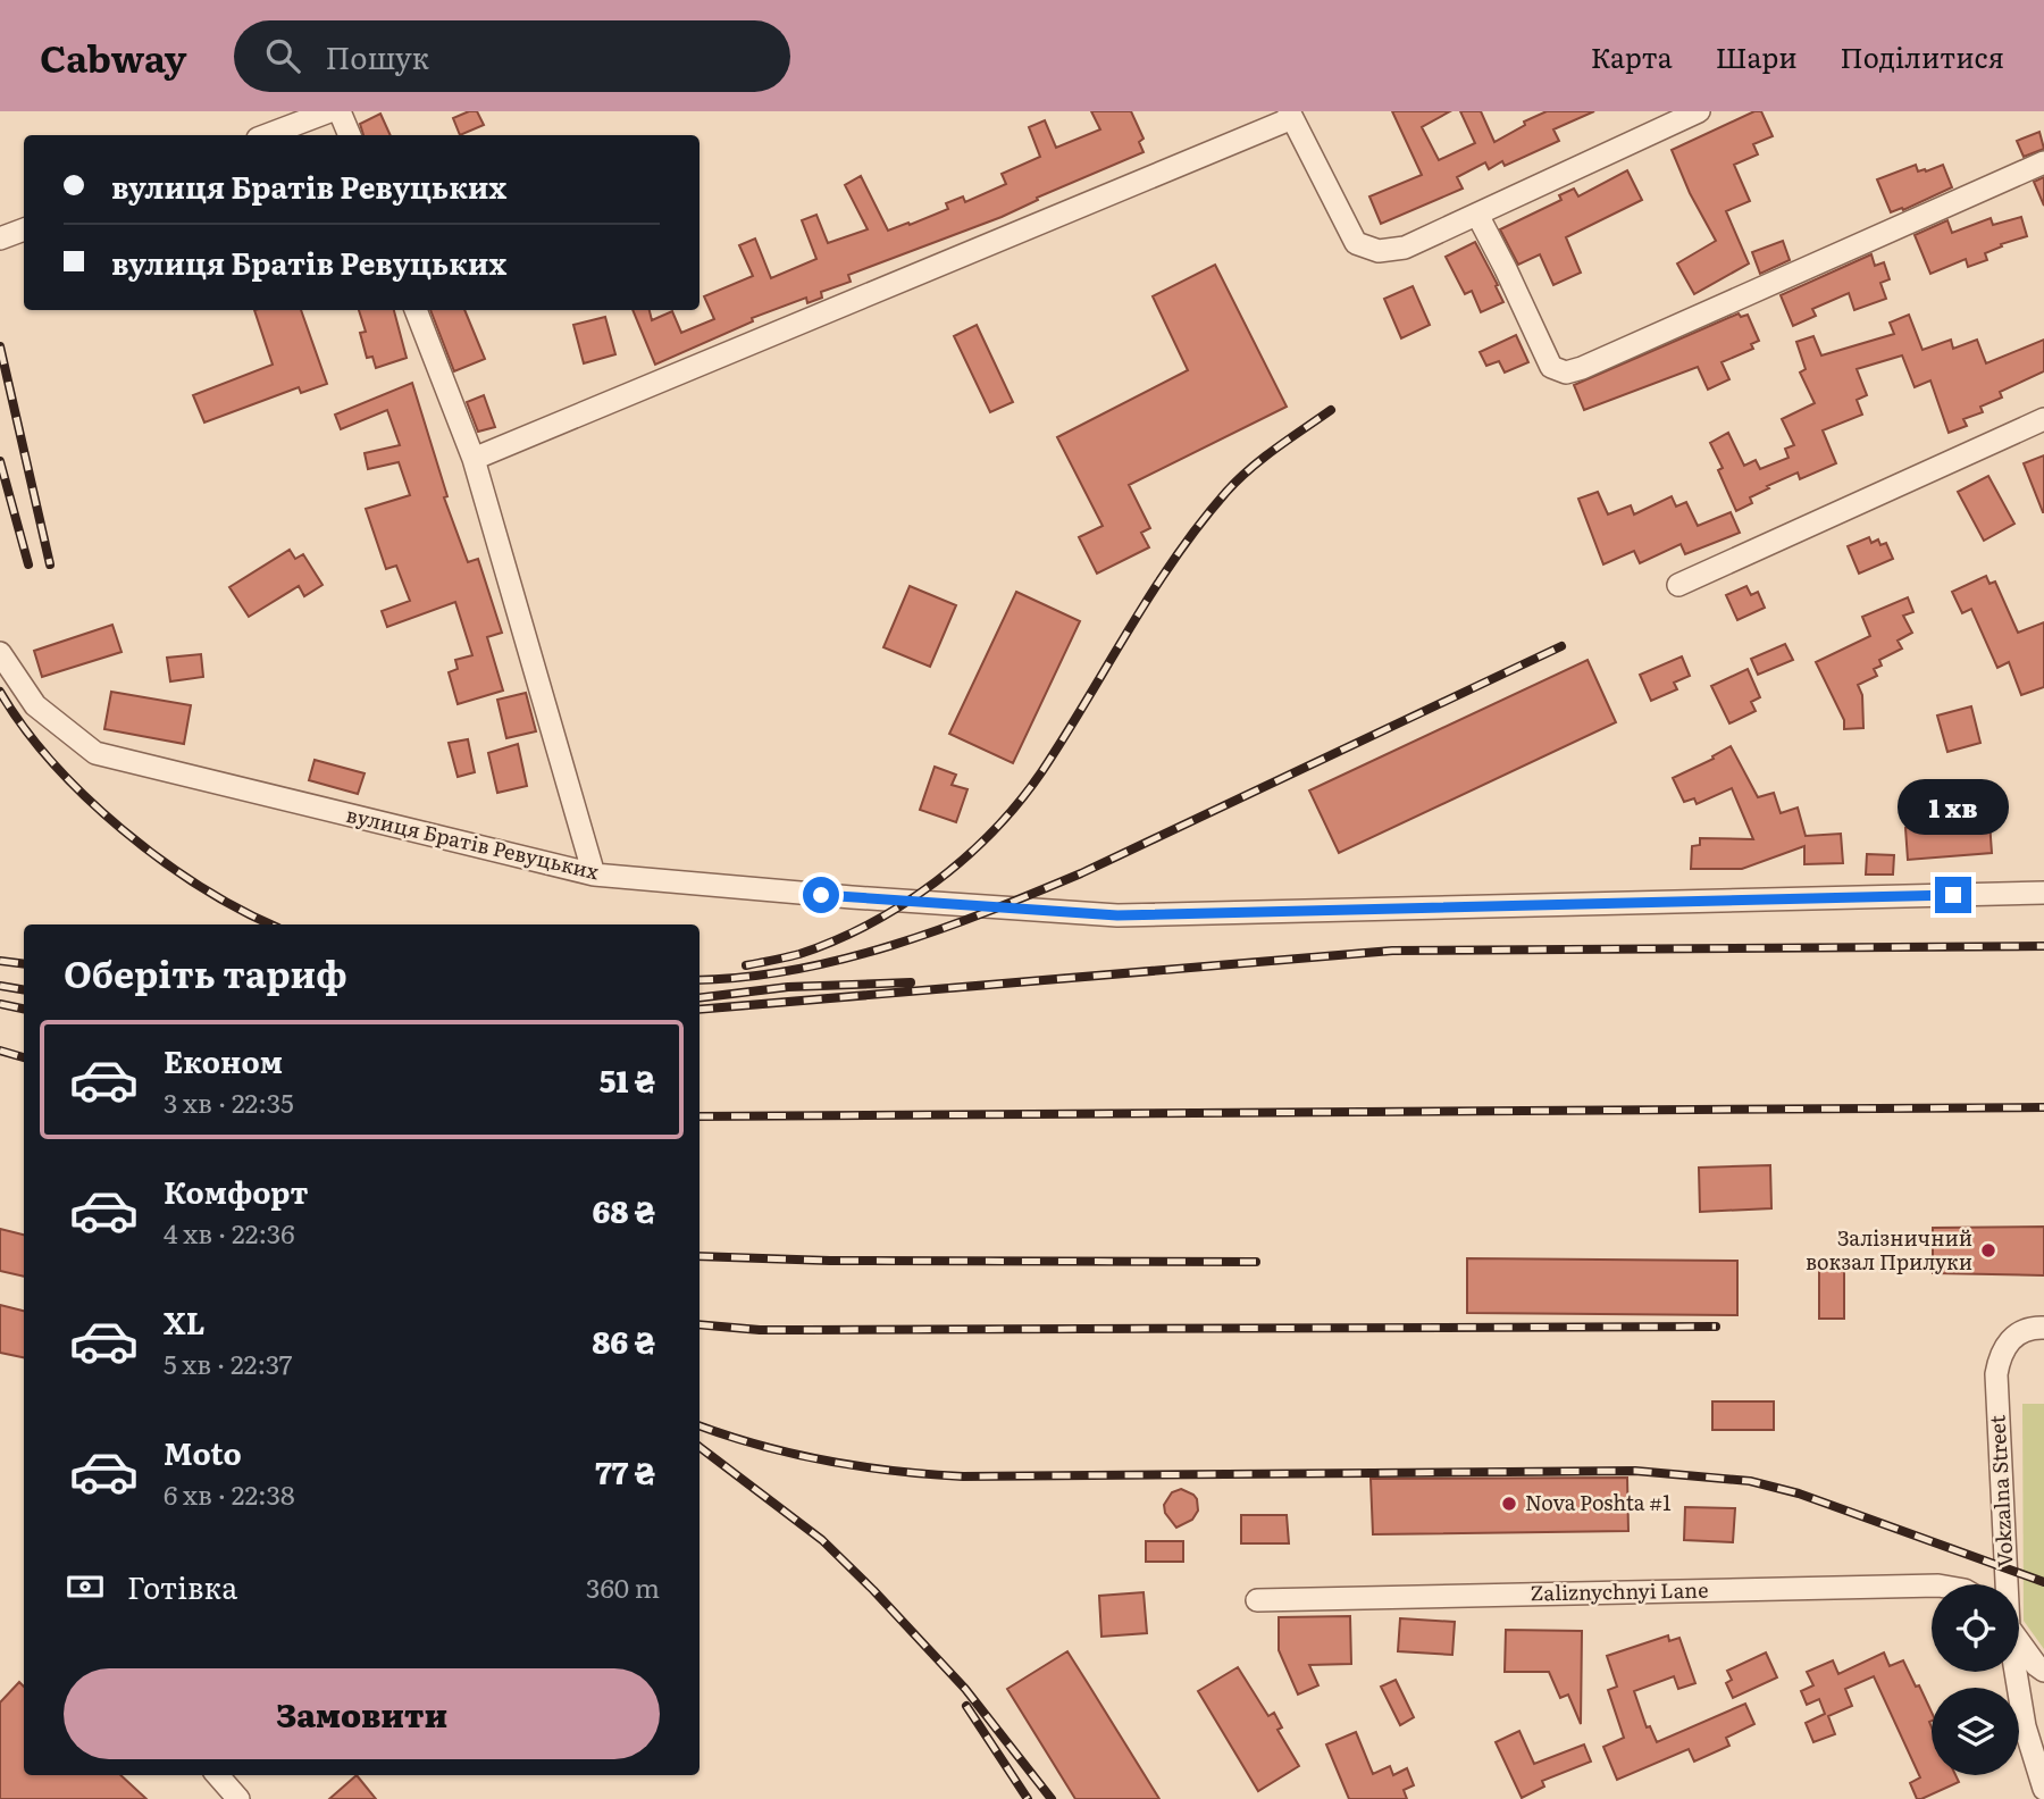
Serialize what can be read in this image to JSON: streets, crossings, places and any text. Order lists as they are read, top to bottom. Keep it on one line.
{"streets":{"street":["вулиця Братів Ревуцьких","Vokzalna Street","Zaliznychnyi Lane"]},"places":["Залізничний вокзал Прилуки","Nova Poshta #1"],"page":{"header":"Cabway","search":"Пошук","nav":["Карта","Шари","Поділитися"],"banner":["вулиця Братів Ревуцьких","вулиця Братів Ревуцьких"],"bubble":"1 хв","heading":"Оберіть тариф","list":[{"name":"Економ","note":"3 хв · 22:35","value":"51 ₴"},{"name":"Комфорт","note":"4 хв · 22:36","value":"68 ₴"},{"name":"XL","note":"5 хв · 22:37","value":"86 ₴"},{"name":"Moto","note":"6 хв · 22:38","value":"77 ₴"}],"pay":["Готівка","360 m"],"buttons":"Замовити"}}
